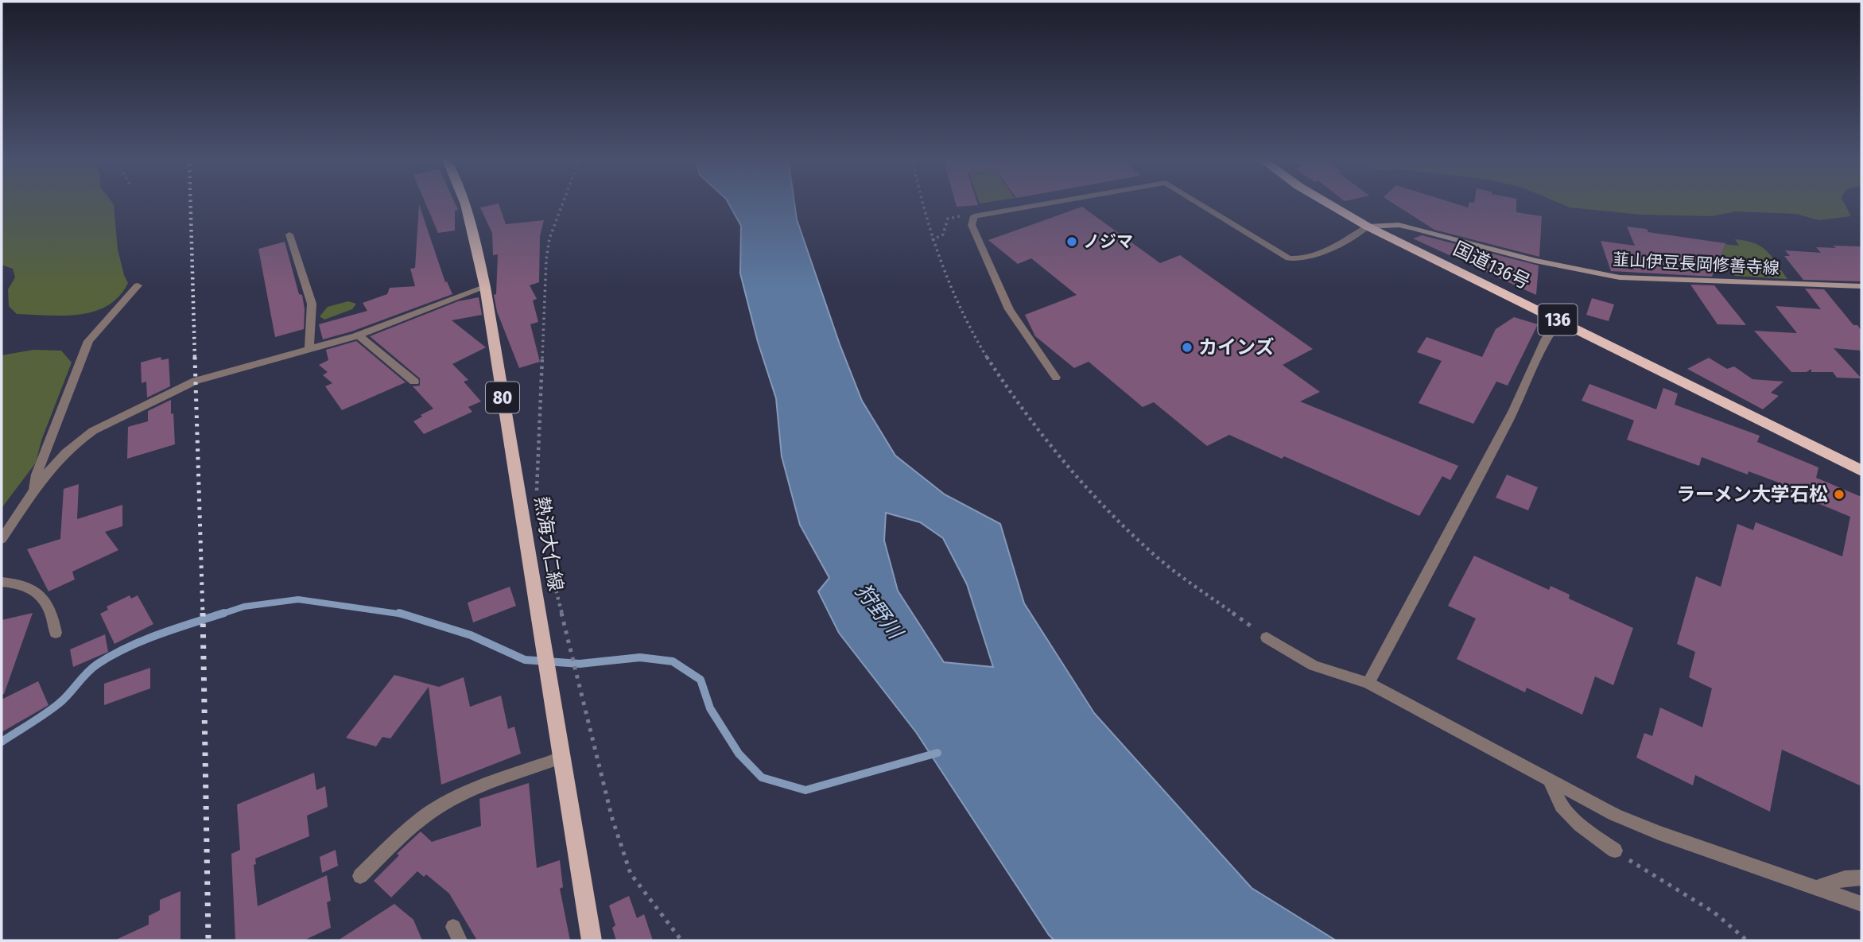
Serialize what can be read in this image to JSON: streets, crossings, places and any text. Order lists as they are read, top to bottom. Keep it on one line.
{"streets":{"highway":["国道136号","136"],"main road":["韮山伊豆長岡修善寺線","80","熱海大仁線"]},"crossings":[["韮山伊豆長岡修善寺線","国道136号"]],"water":["狩野川"],"places":["ノジマ","カインズ","ラーメン大学石松"]}
